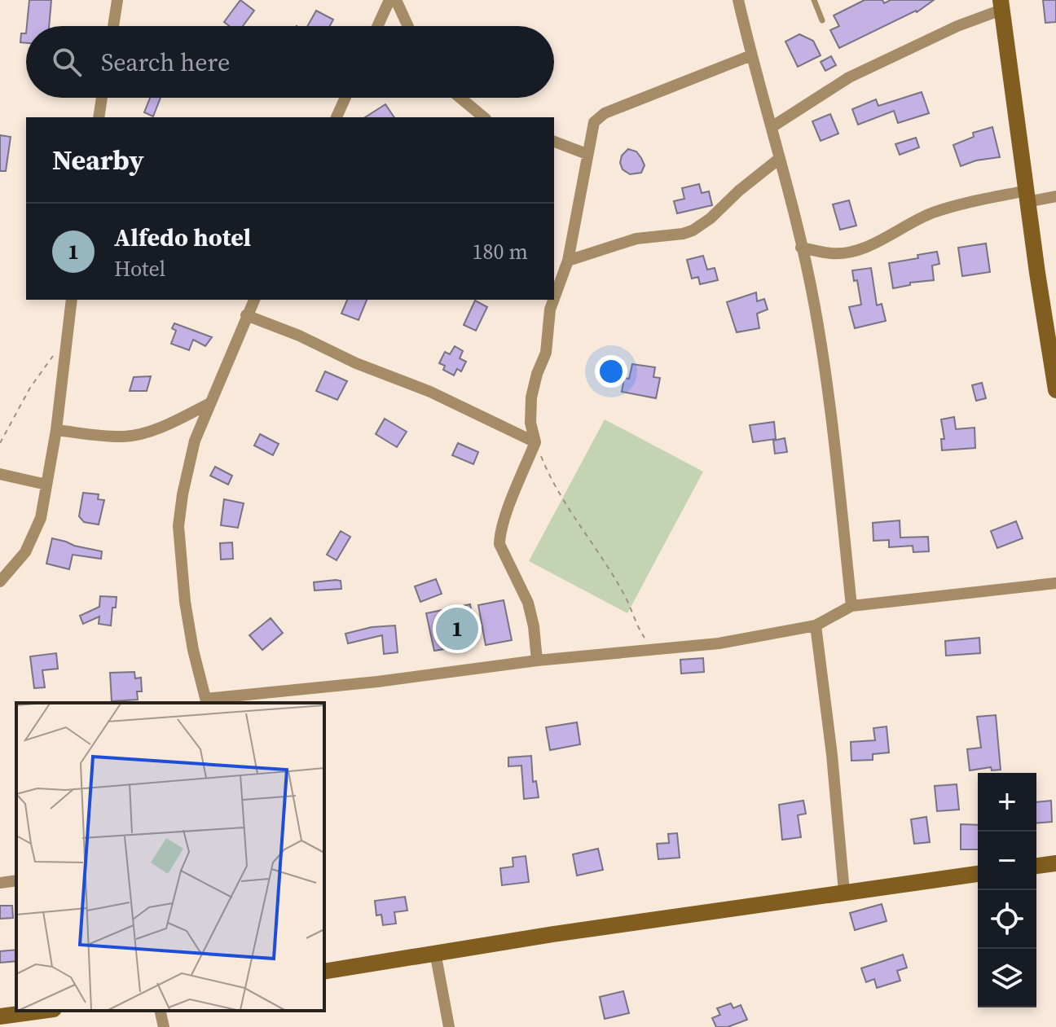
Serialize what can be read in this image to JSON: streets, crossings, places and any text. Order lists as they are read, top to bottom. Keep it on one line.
{"page":{"search":"Search here","heading":"Nearby","list":[{"mark":"1","name":"Alfedo hotel","note":"Hotel","value":"180 m"}],"pins":"1","map_buttons":["+","−"]}}
